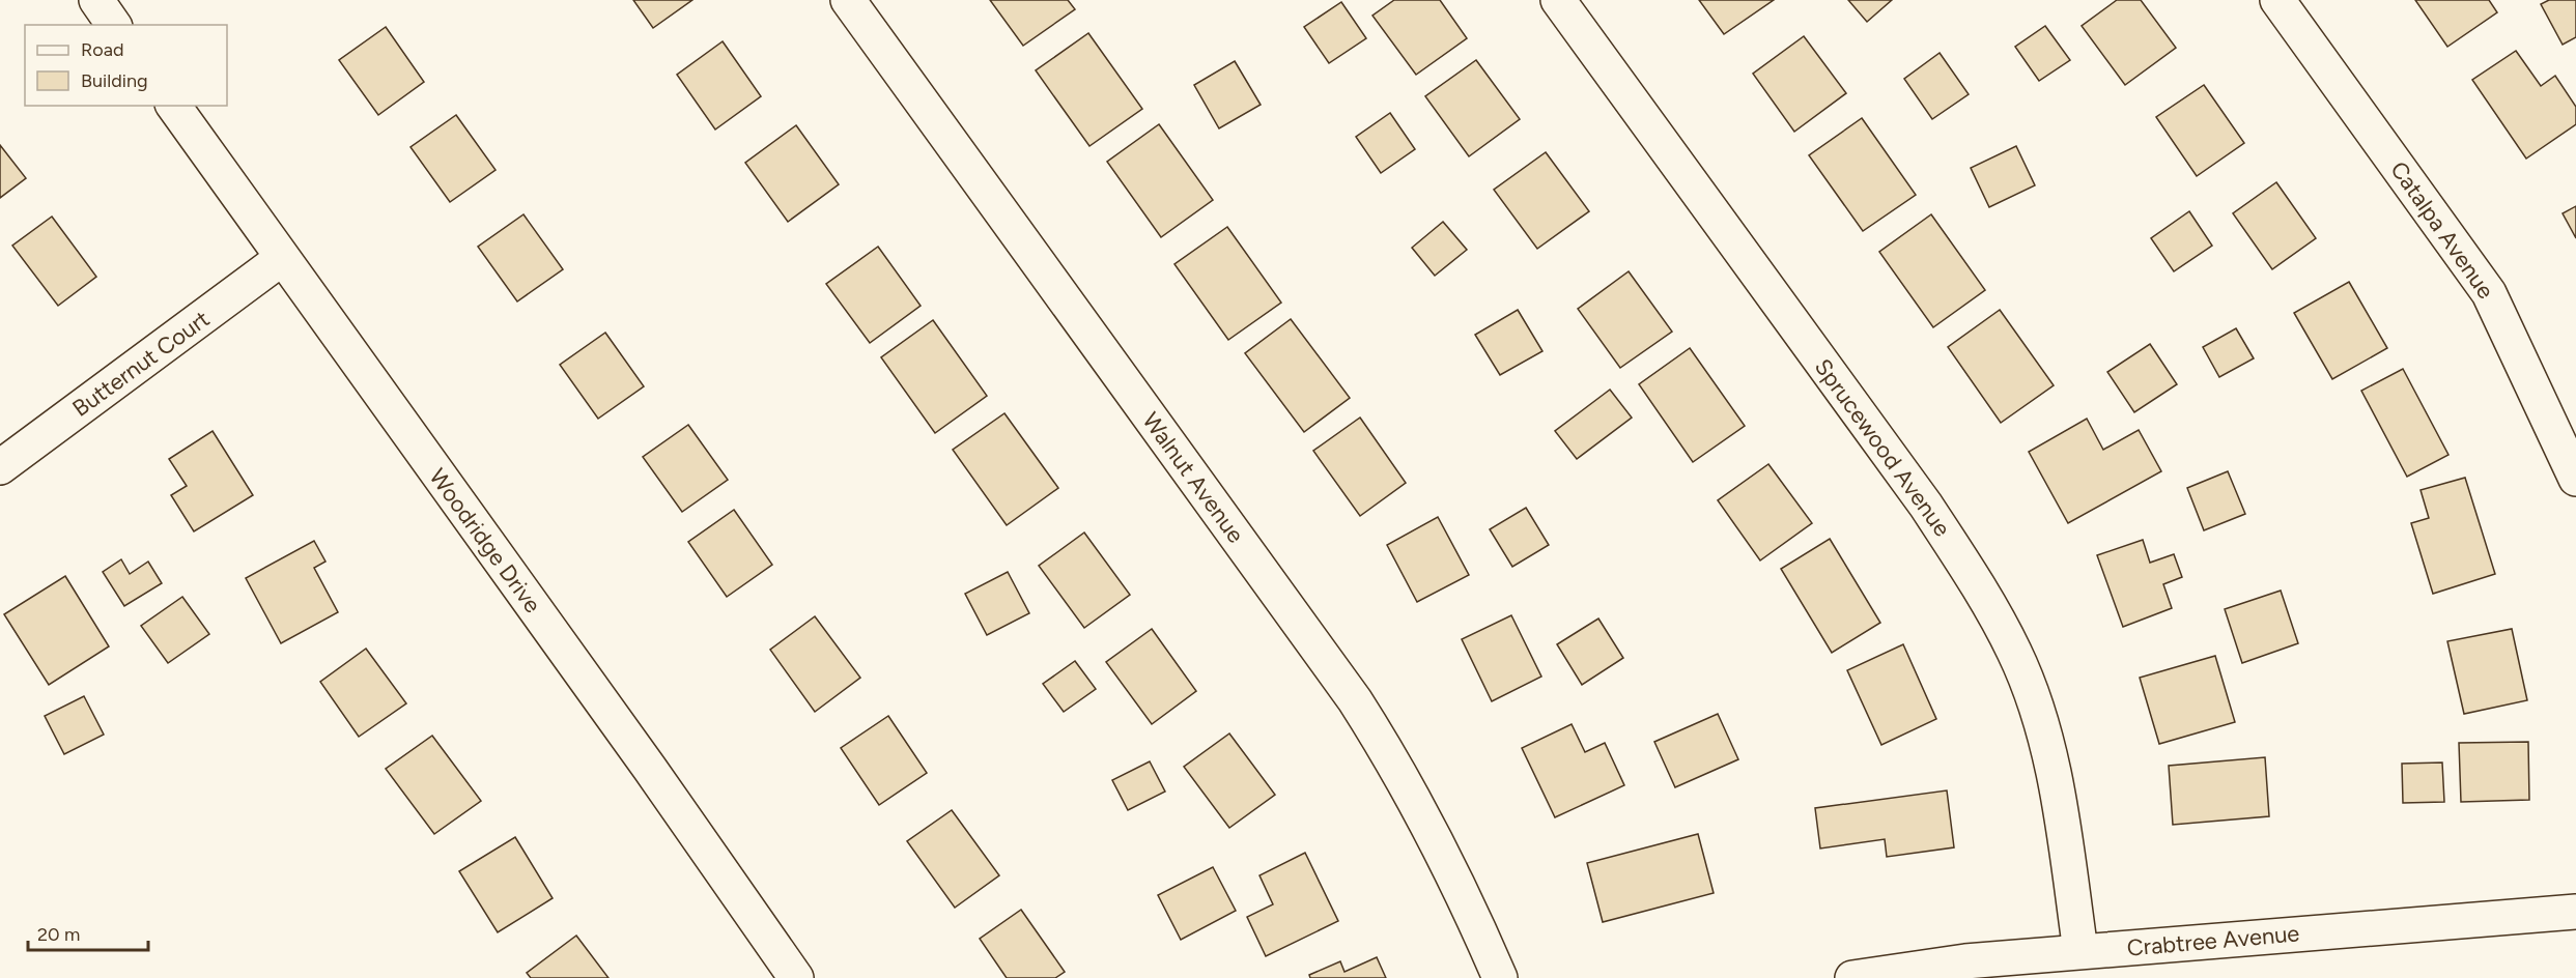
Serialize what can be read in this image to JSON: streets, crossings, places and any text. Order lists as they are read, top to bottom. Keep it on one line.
{"streets":{"street":["Catalpa Avenue","Butternut Court","Sprucewood Avenue","Walnut Avenue","Woodridge Drive","Crabtree Avenue"]},"crossings":[["Butternut Court","Woodridge Drive"],["Sprucewood Avenue","Crabtree Avenue"]],"legend":["Road","Building"],"scale_bar":"20 m"}
